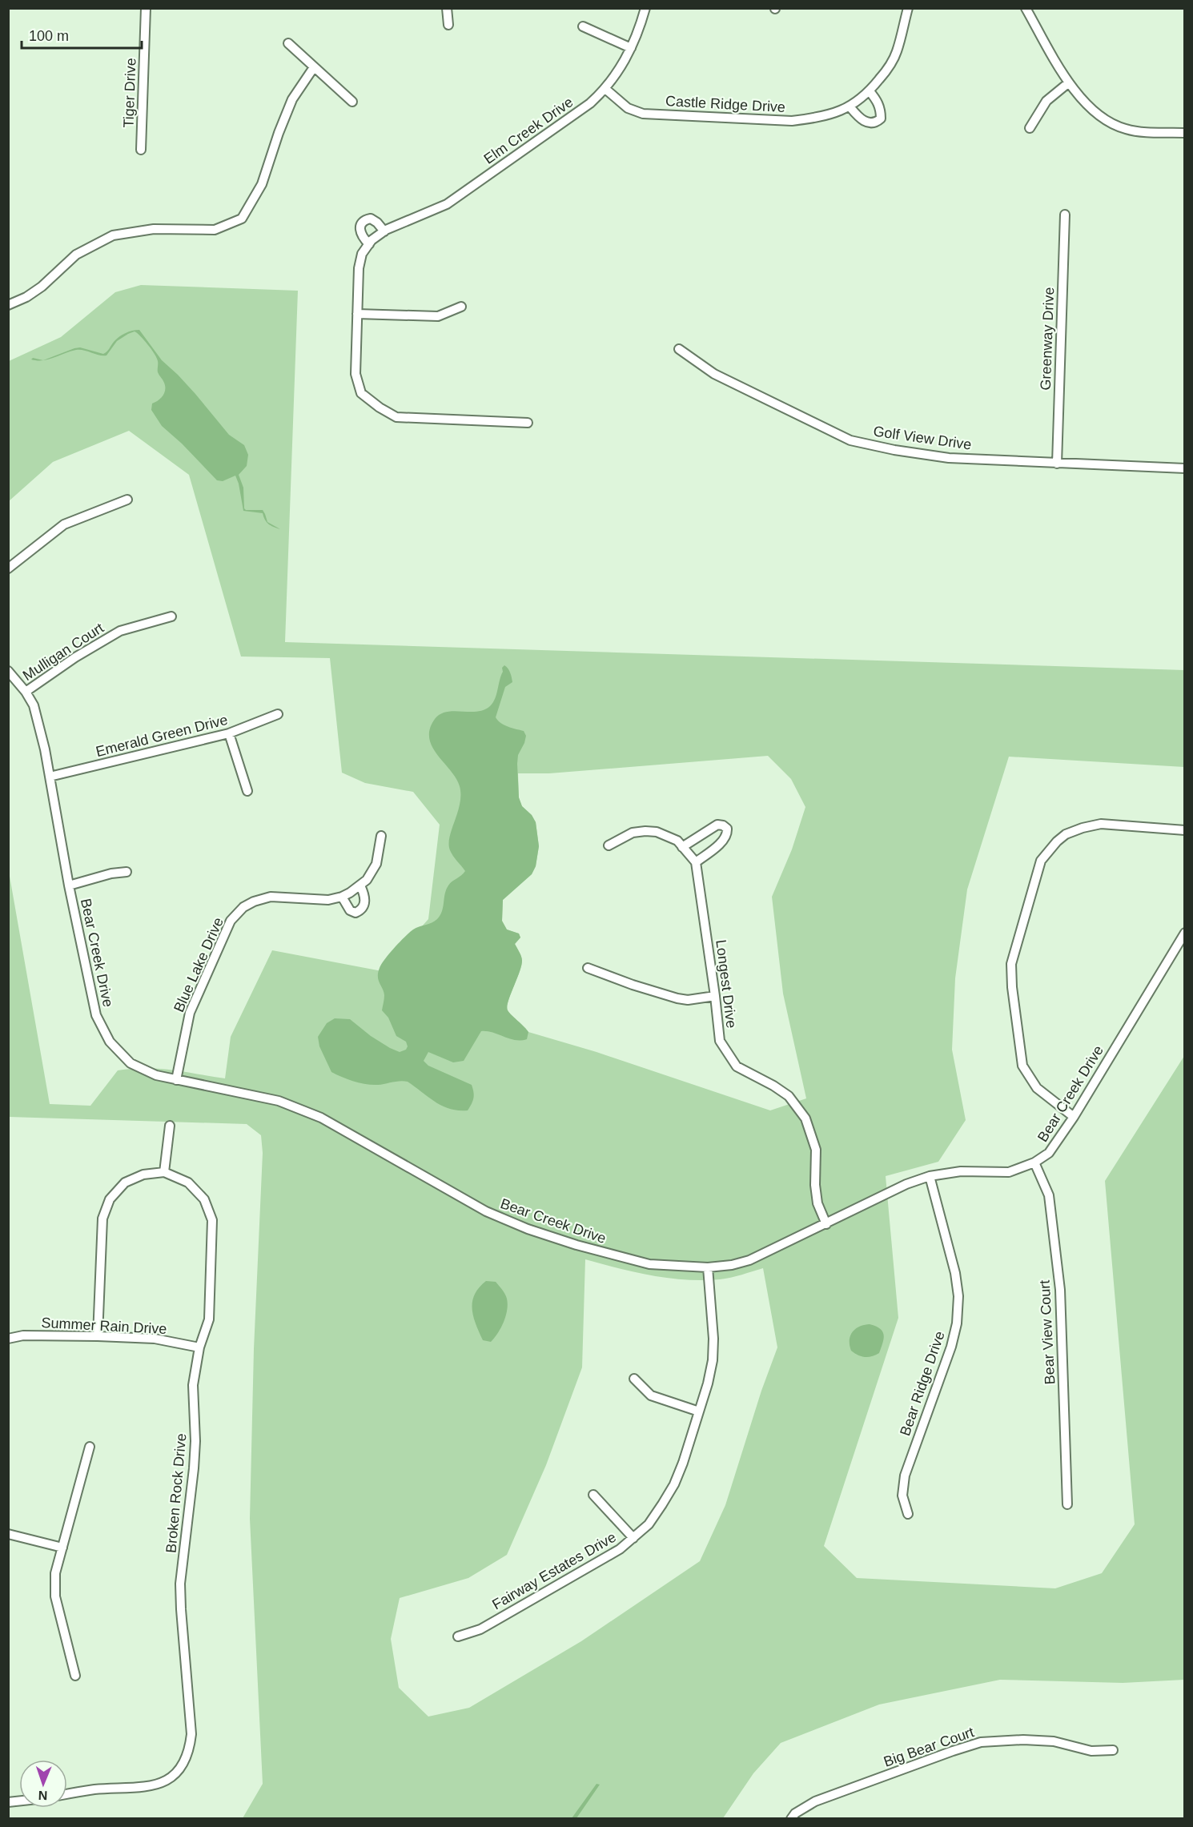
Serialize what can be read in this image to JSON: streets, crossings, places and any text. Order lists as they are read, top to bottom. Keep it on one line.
{"streets":{"street":["Tiger Drive","Castle Ridge Drive","Elm Creek Drive","Greenway Drive","Golf View Drive","Mulligan Court","Emerald Green Drive","Bear Creek Drive","Blue Lake Drive","Longest Drive","Summer Rain Drive","Bear View Court","Bear Ridge Drive","Broken Rock Drive","Fairway Estates Drive","Big Bear Court"]},"crossings":[["Castle Ridge Drive","Elm Creek Drive"],["Greenway Drive","Golf View Drive"],["Mulligan Court","Bear Creek Drive"],["Emerald Green Drive","Bear Creek Drive"],["Bear Creek Drive","Blue Lake Drive"],["Bear Creek Drive","Longest Drive"],["Bear Creek Drive","Bear View Court"],["Bear Creek Drive","Bear Ridge Drive"],["Bear Creek Drive","Fairway Estates Drive"],["Summer Rain Drive","Broken Rock Drive"]],"scale_bar":"100 m","north":"bottom"}
